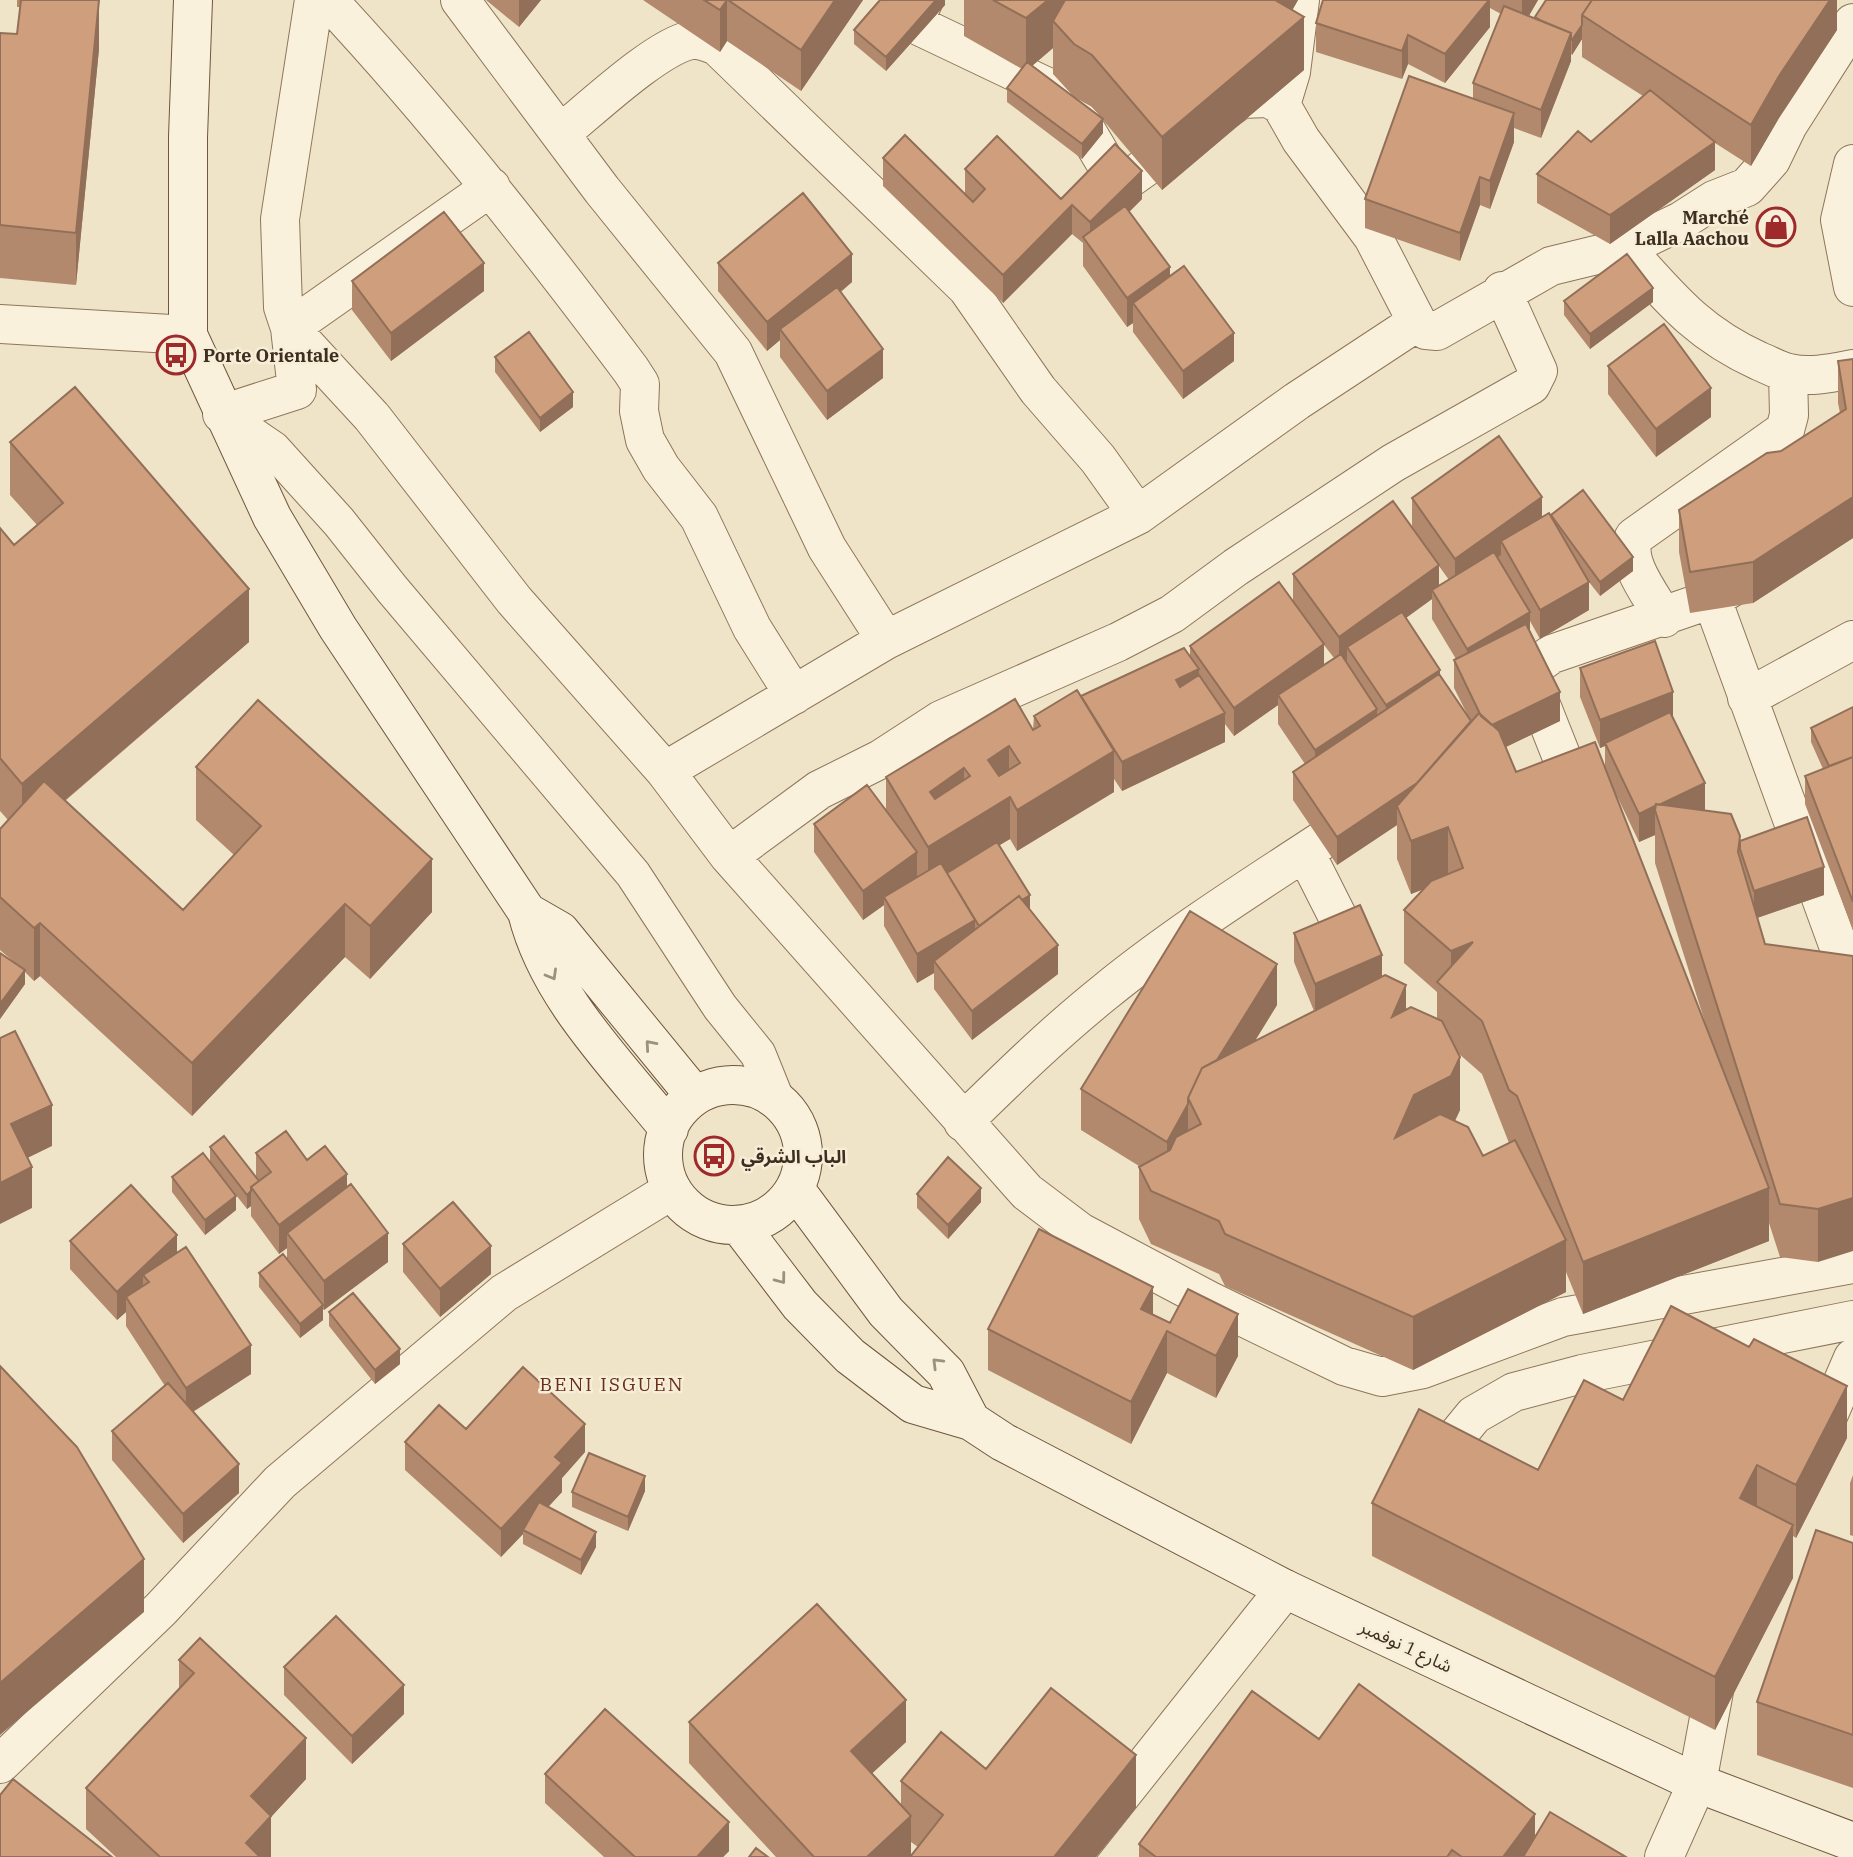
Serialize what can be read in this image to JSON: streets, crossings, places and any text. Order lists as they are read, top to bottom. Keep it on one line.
{"streets":{"street":["شارع 1 نوفمبر"]},"districts":["BENI ISGUEN"],"places":{"shop":["Marché Lalla Aachou"],"bus stop":["Porte Orientale","الباب الشرقي"]}}
